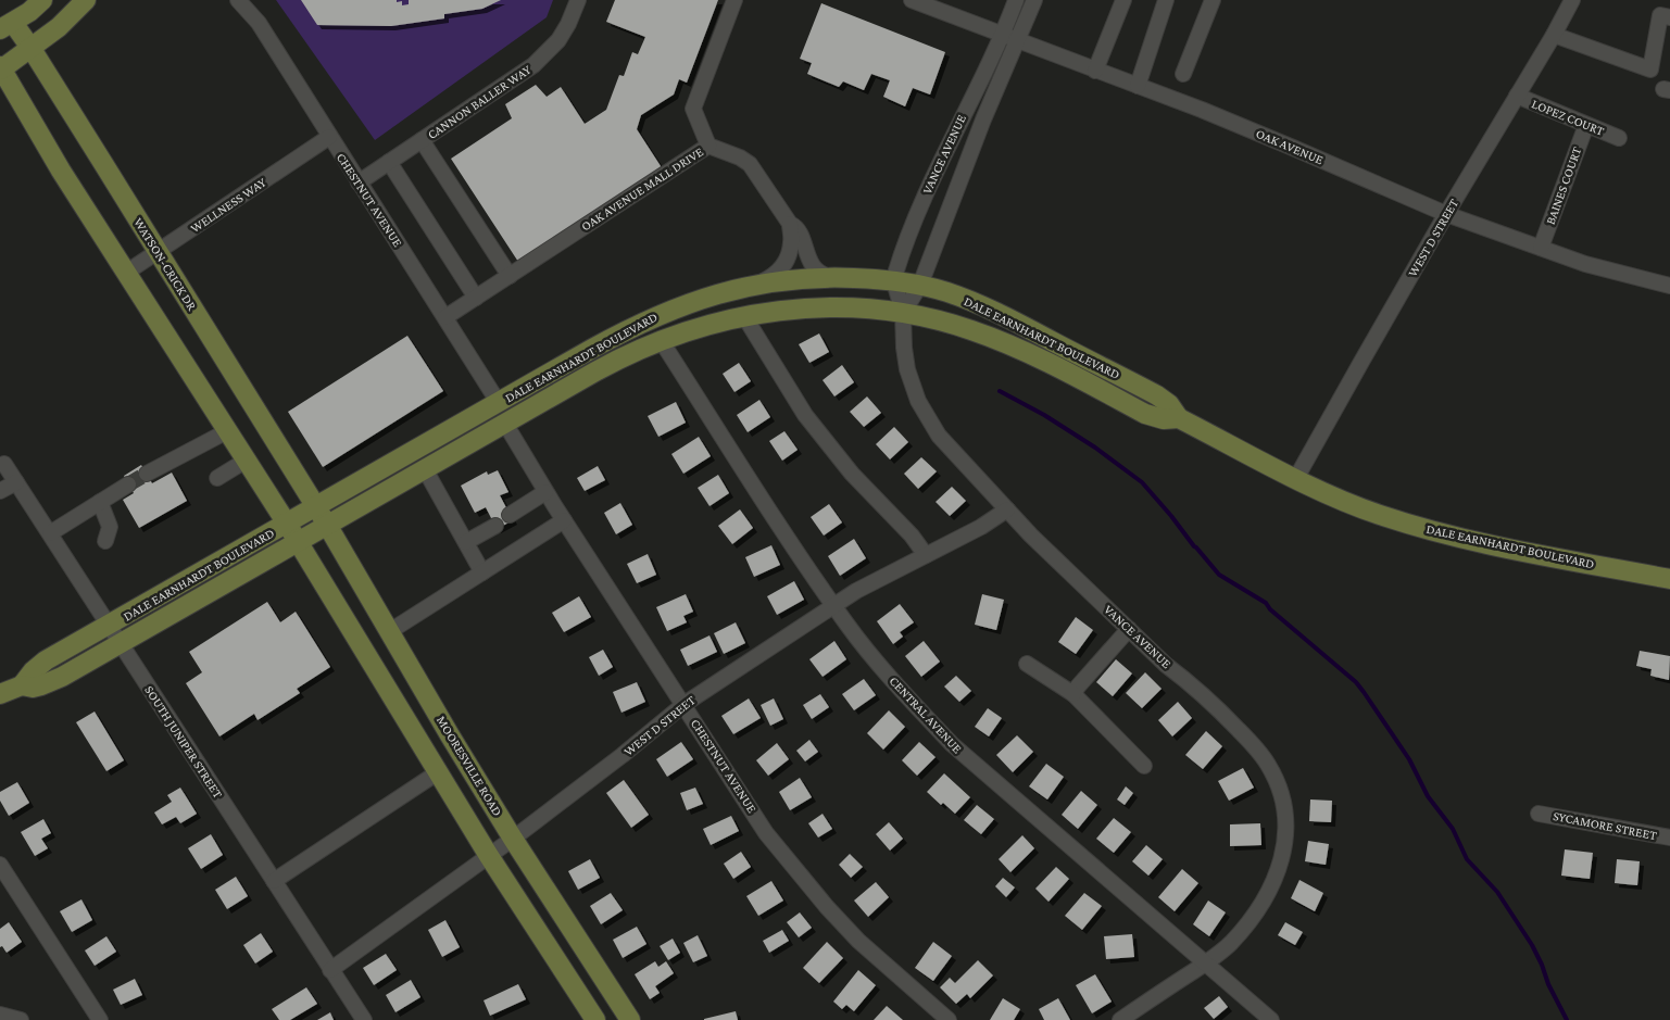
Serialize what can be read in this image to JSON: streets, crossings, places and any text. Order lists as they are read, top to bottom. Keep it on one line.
{"streets":{"main road":["WATSON-CRICK DR","DALE EARNHARDT BOULEVARD","MOORESVILLE ROAD"],"street":["CANNON BALLER WAY","LOPEZ COURT","OAK AVENUE","VANCE AVENUE","BAINES COURT","OAK AVENUE MALL DRIVE","CHESTNUT AVENUE","WELLNESS WAY","WEST D STREET","CENTRAL AVENUE","SOUTH JUNIPER STREET","SYCAMORE STREET"]},"crossings":[["CANNON BALLER WAY","CHESTNUT AVENUE"],["LOPEZ COURT","BAINES COURT"],["LOPEZ COURT","WEST D STREET"],["OAK AVENUE","VANCE AVENUE"],["OAK AVENUE","BAINES COURT"],["OAK AVENUE","WEST D STREET"],["VANCE AVENUE","WEST D STREET"],["VANCE AVENUE","DALE EARNHARDT BOULEVARD"],["VANCE AVENUE","CENTRAL AVENUE"],["OAK AVENUE MALL DRIVE","CHESTNUT AVENUE"],["CHESTNUT AVENUE","WELLNESS WAY"],["CHESTNUT AVENUE","WEST D STREET"],["CHESTNUT AVENUE","DALE EARNHARDT BOULEVARD"],["WELLNESS WAY","WATSON-CRICK DR"],["WEST D STREET","DALE EARNHARDT BOULEVARD"],["WEST D STREET","CENTRAL AVENUE"],["WEST D STREET","SOUTH JUNIPER STREET"],["WEST D STREET","MOORESVILLE ROAD"],["WATSON-CRICK DR","DALE EARNHARDT BOULEVARD"],["WATSON-CRICK DR","MOORESVILLE ROAD"],["DALE EARNHARDT BOULEVARD","CENTRAL AVENUE"],["DALE EARNHARDT BOULEVARD","SOUTH JUNIPER STREET"],["DALE EARNHARDT BOULEVARD","MOORESVILLE ROAD"]]}
